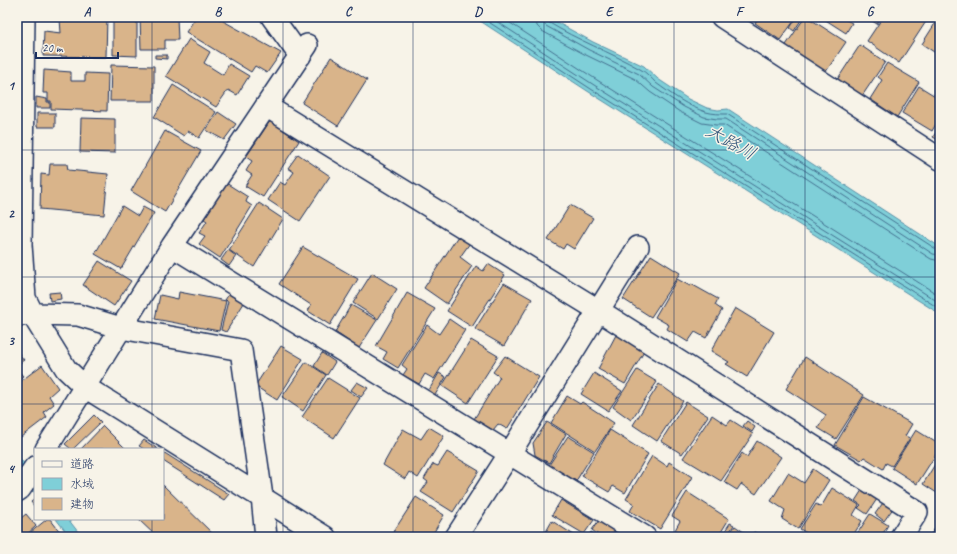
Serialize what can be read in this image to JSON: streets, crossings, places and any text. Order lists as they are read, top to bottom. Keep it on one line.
{"water":["大路川"],"legend":["道路","水域","建物"],"scale_bar":"20 m","grid":{"columns":["A","B","C","D","E","F","G"],"rows":["1","2","3","4"]}}
